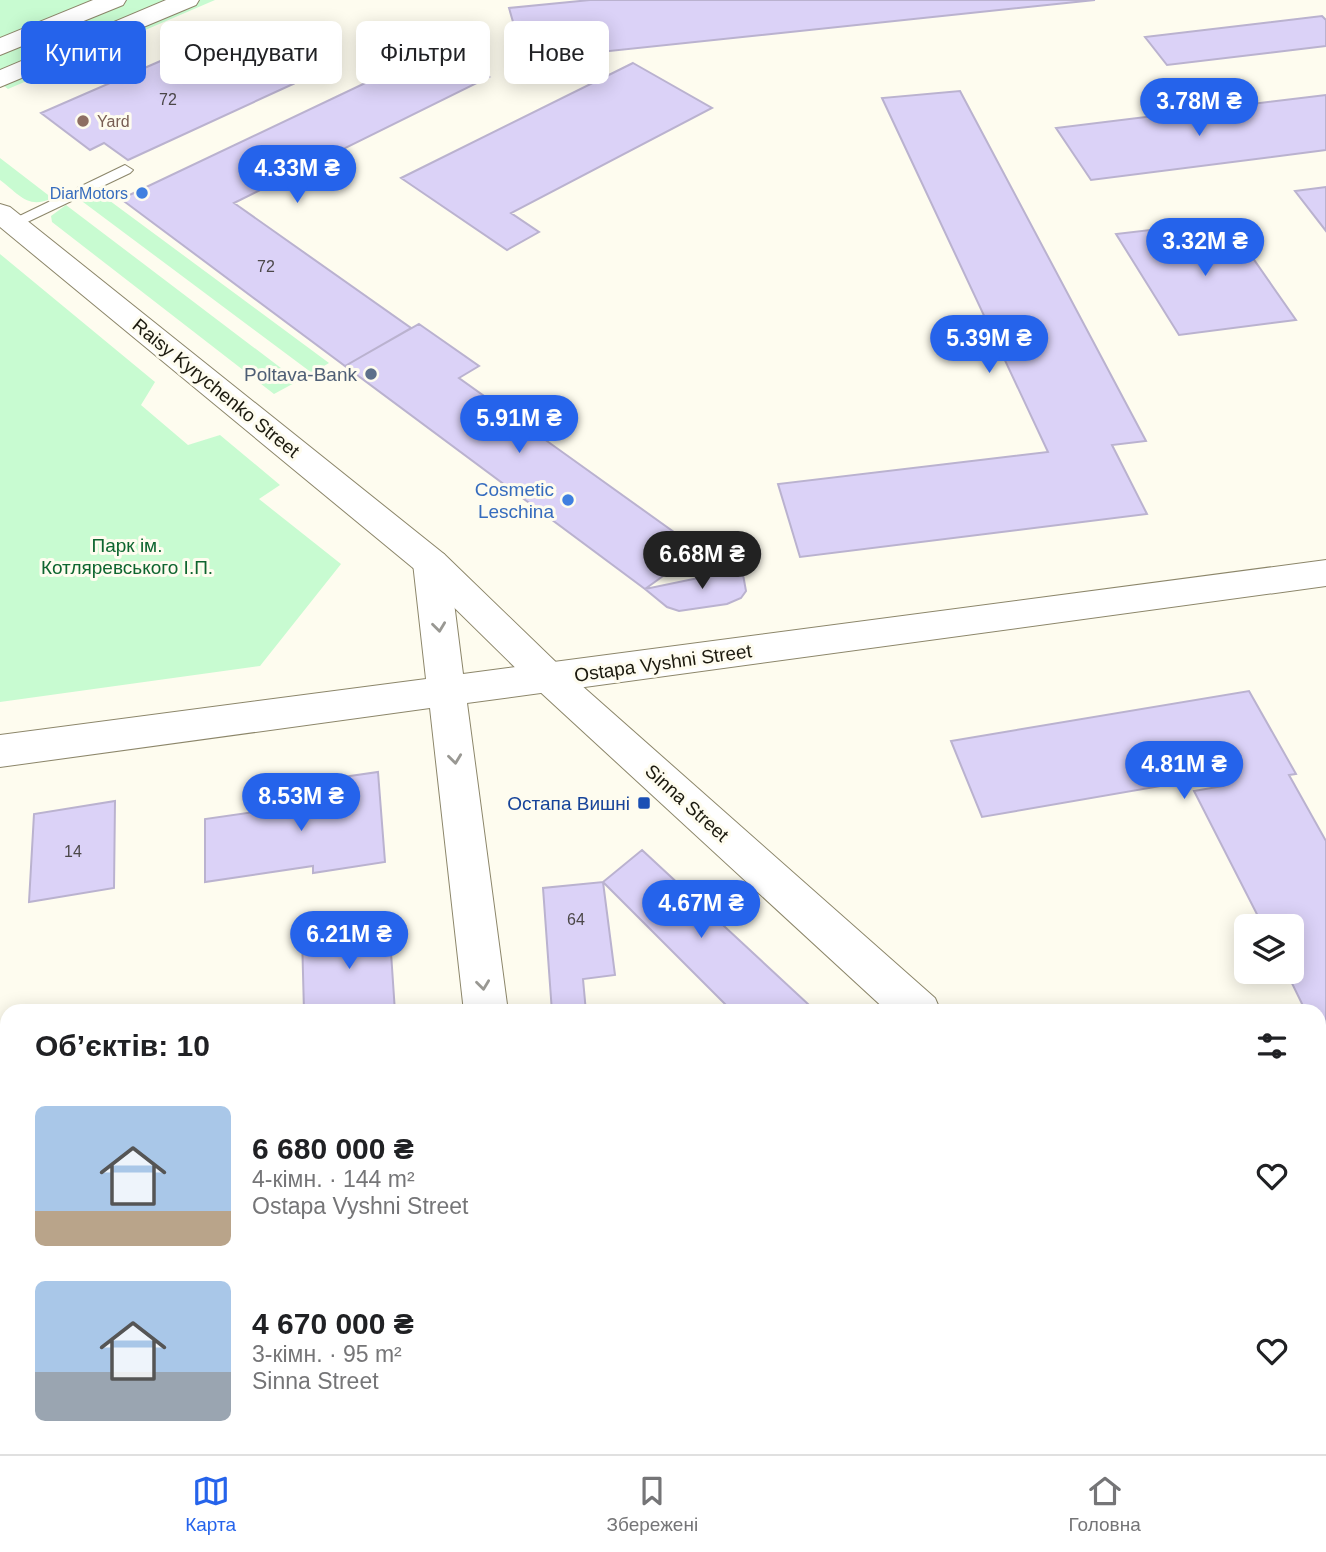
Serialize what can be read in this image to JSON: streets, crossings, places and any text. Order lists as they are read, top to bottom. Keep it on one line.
{"streets":{"street":["Raisy Kyrychenko Street","Ostapa Vyshni Street","Sinna Street"]},"crossings":[["Raisy Kyrychenko Street","Ostapa Vyshni Street"],["Raisy Kyrychenko Street","Sinna Street"],["Ostapa Vyshni Street","Sinna Street"]],"parks":["Парк ім. Котляревського І.П."],"places":{"other":["Yard","DiarMotors","Poltava-Bank","Cosmetic Leschina"],"transit":["Остапа Вишні"]},"house_numbers":["72","72","14","64"],"page":{"chip":["Купити","Орендувати","Фільтри","Нове"],"price":["3.78M ₴","4.33M ₴","3.32M ₴","5.39M ₴","5.91M ₴","6.68M ₴","4.81M ₴","8.53M ₴","4.67M ₴","6.21M ₴"],"heading":"Об’єктів: 10","list":[{"name":"6 680 000 ₴","note":"4-кімн. · 144 m² · Ostapa Vyshni Street"},{"name":"4 670 000 ₴","note":"3-кімн. · 95 m² · Sinna Street"}],"tabs":["Карта","Збережені","Головна"]}}
